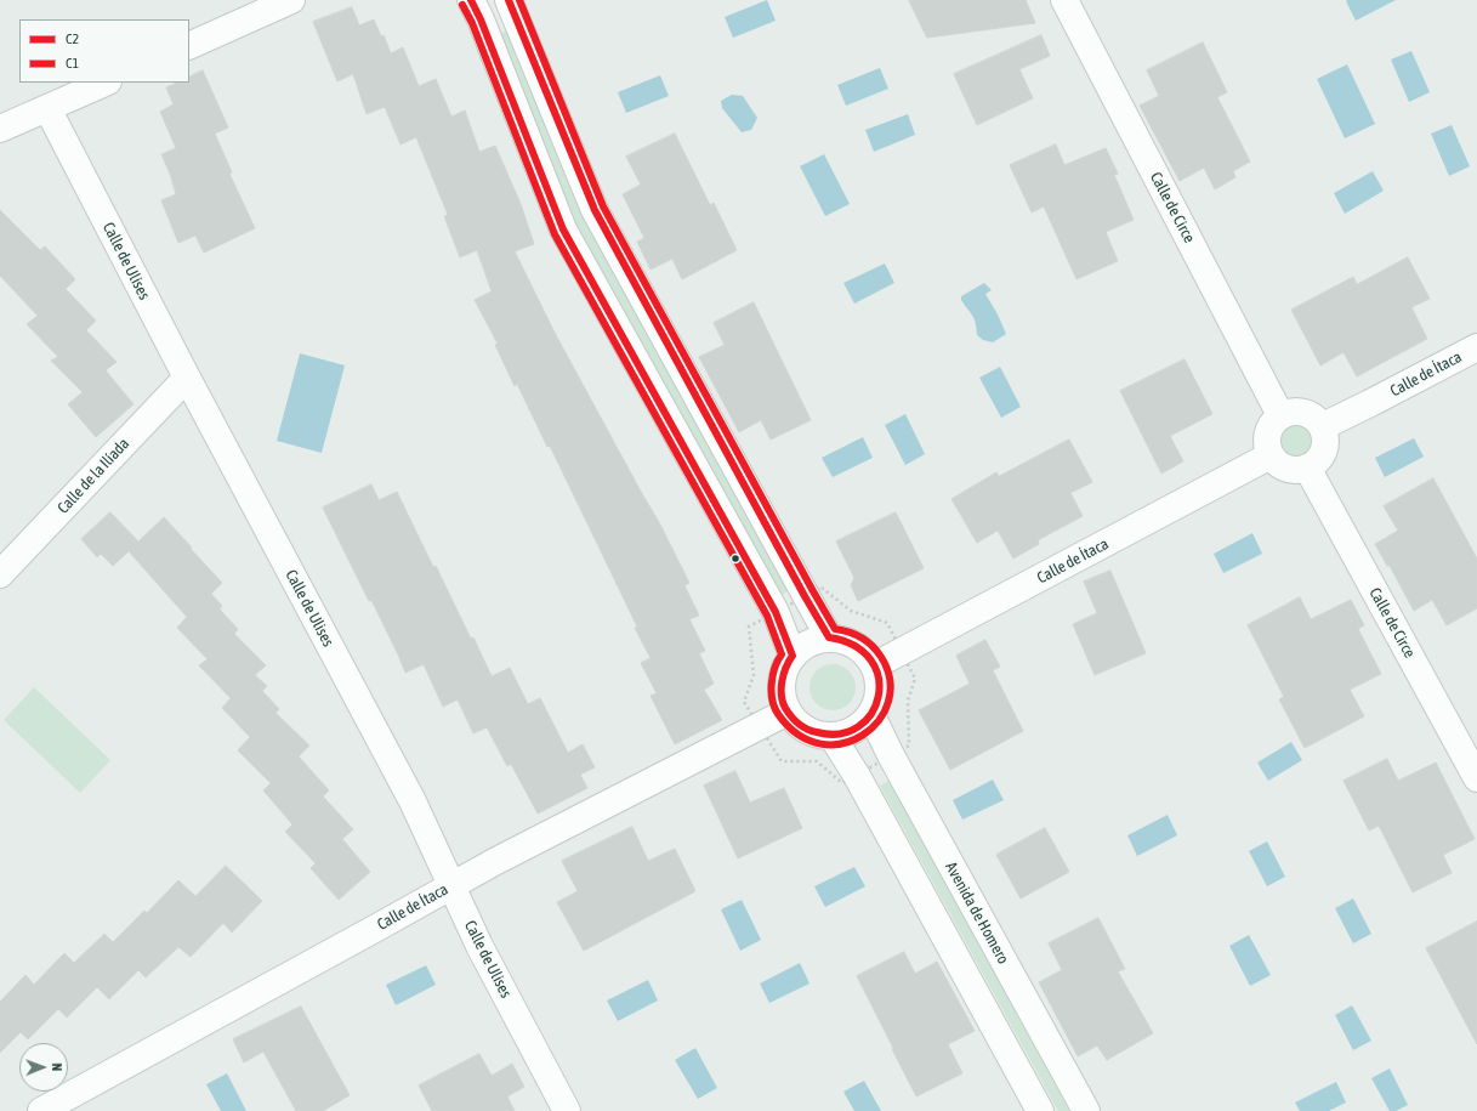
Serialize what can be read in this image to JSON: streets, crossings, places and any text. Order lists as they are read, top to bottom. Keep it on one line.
{"streets":{"street":["Calle de Circe","Calle de Ulises","Calle de Ítaca","Calle de la Ilíada","Avenida de Homero"]},"crossings":[["Calle de Circe","Calle de Ítaca"],["Calle de Ulises","Calle de Ítaca"],["Calle de Ulises","Calle de la Ilíada"],["Calle de Ítaca","Avenida de Homero"]],"lines":["transit line C2","transit line C1"],"legend":["C2","C1"],"north":"right"}
